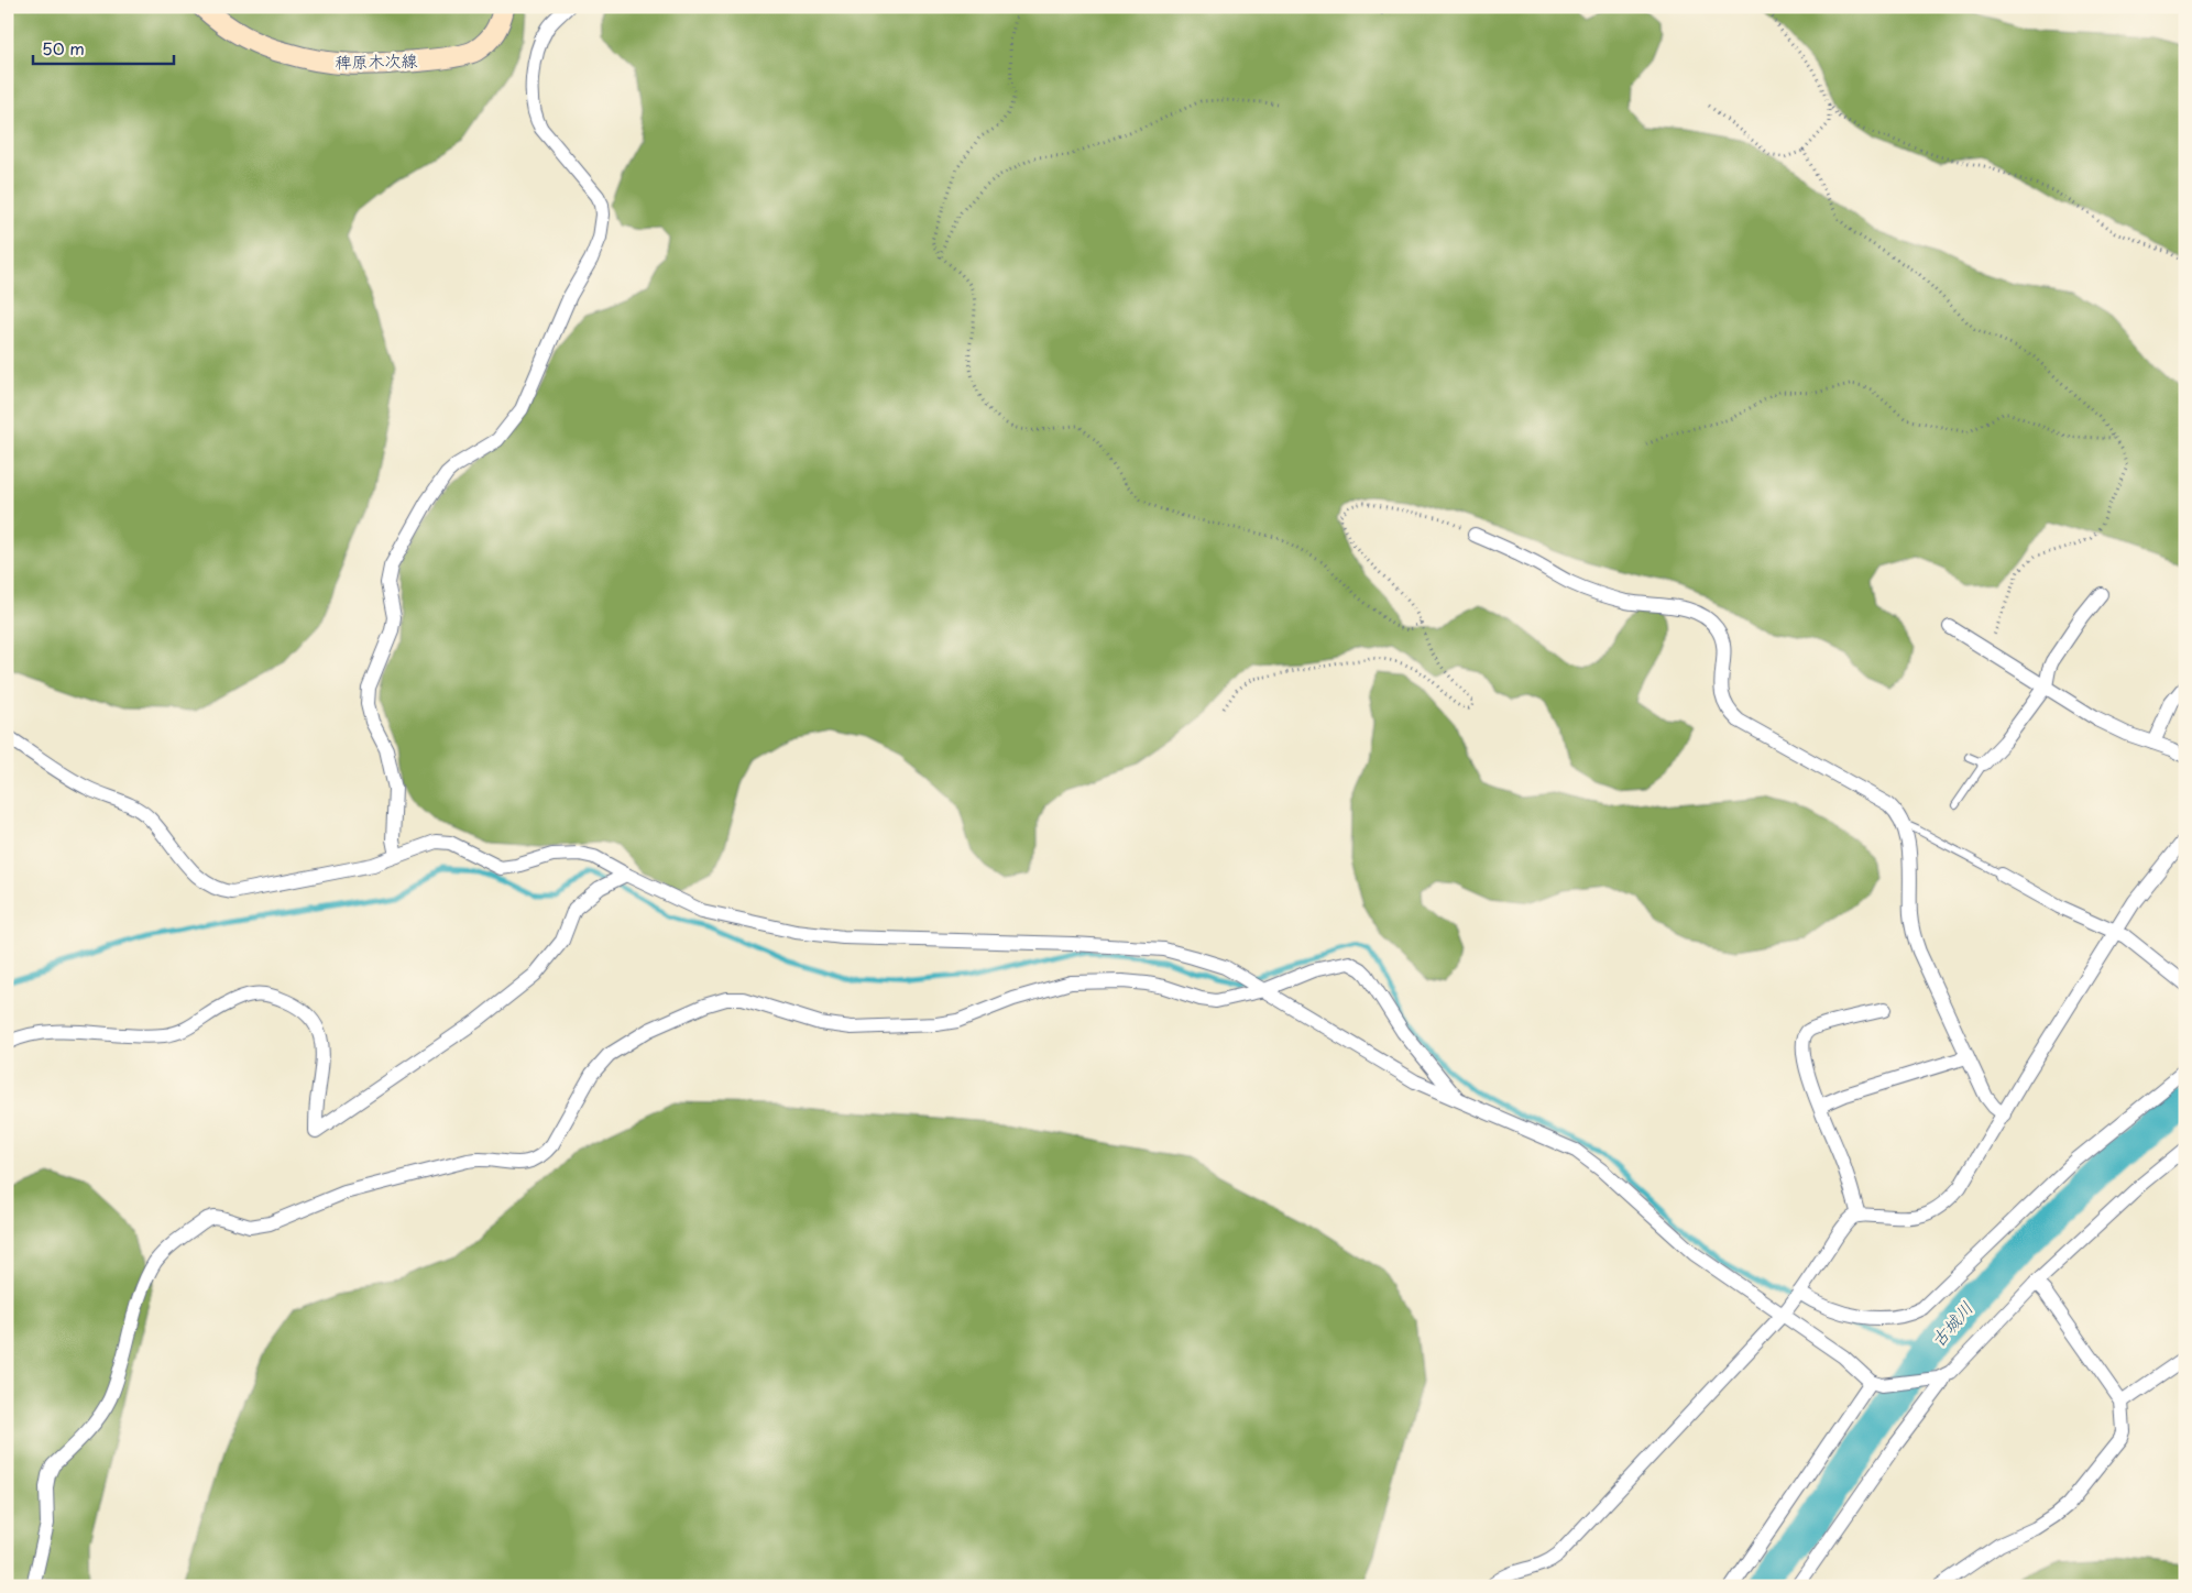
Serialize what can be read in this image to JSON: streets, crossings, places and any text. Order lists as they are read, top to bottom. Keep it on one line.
{"streets":{"main road":["稗原木次線"]},"water":["古城川"],"scale_bar":"50 m"}
